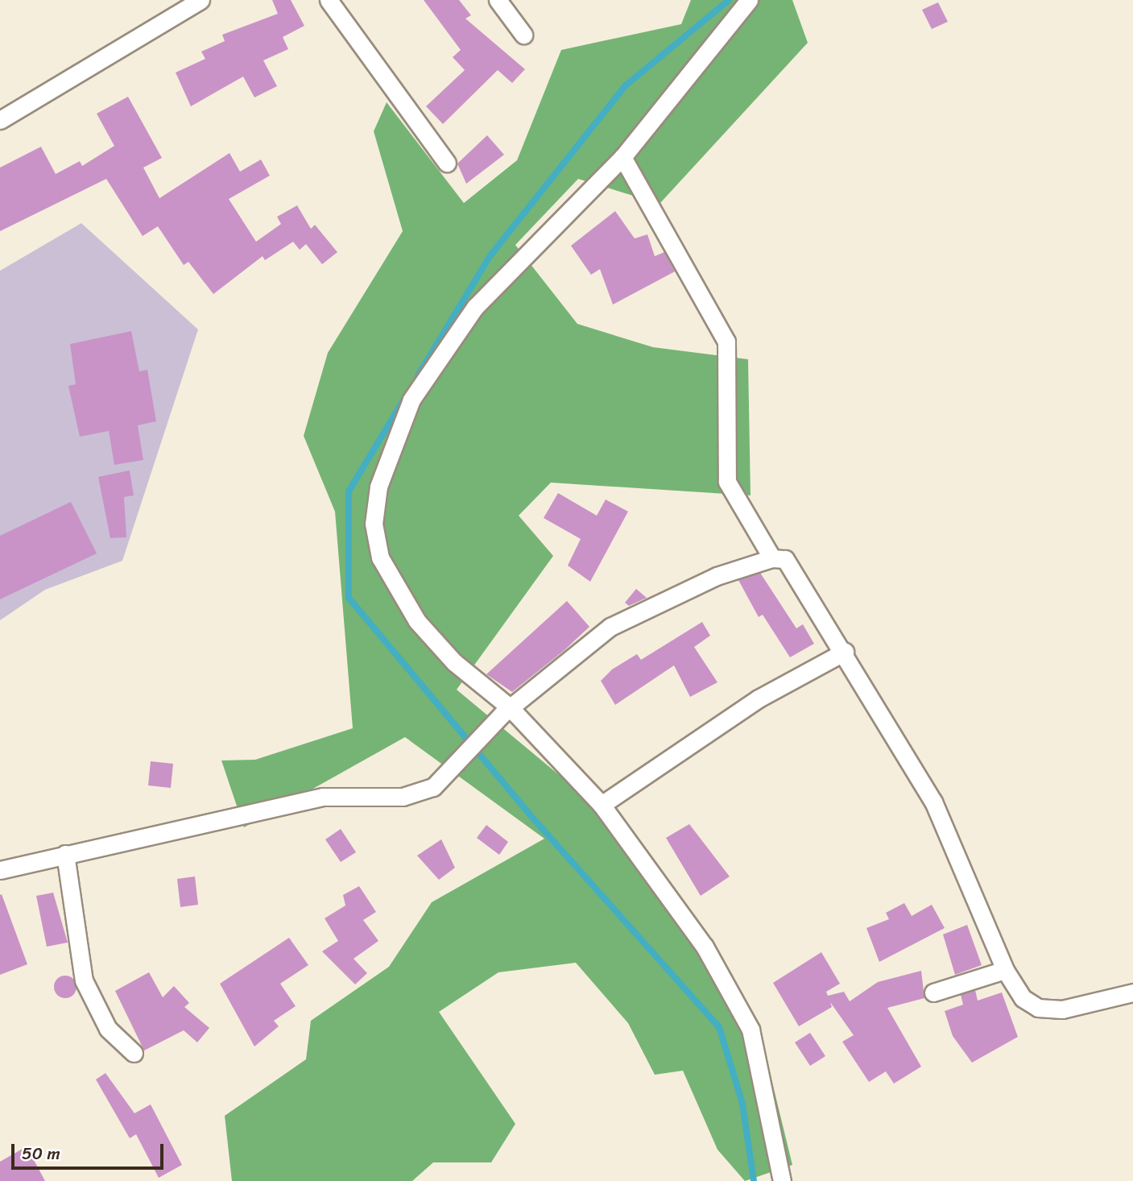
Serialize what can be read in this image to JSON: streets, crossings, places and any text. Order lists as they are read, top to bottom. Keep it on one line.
{"scale_bar":"50 m"}
